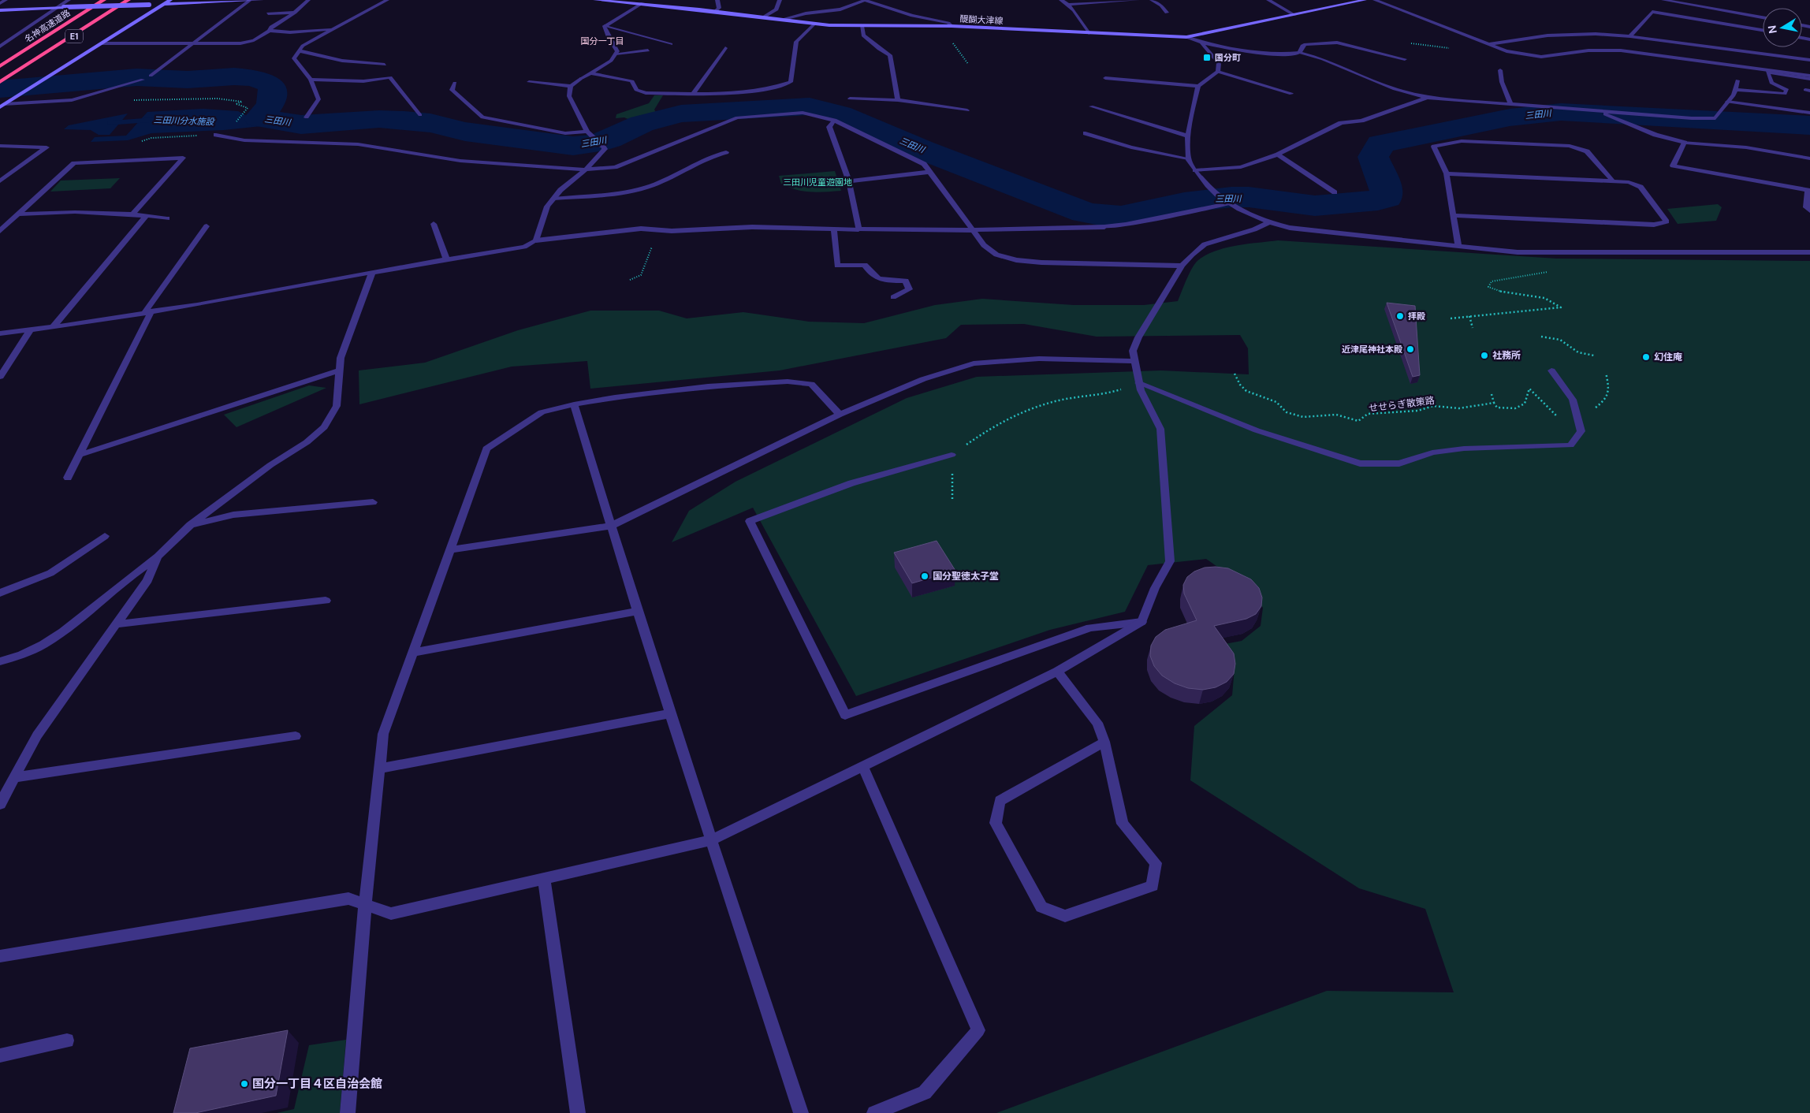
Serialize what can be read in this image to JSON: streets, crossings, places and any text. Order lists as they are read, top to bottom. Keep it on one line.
{"streets":{"highway":["名神高速道路","E1"],"main road":["醍醐大津線"],"path":["せせらぎ散策路"]},"districts":["国分一丁目"],"water":["三田川","三田川分水施設"],"parks":["三田川児童遊園地"],"places":{"transit":["国分町"],"other":["拝殿","近津尾神社本殿","社務所","幻住庵","国分聖徳太子堂","国分一丁目４区自治会館"]},"north":"left"}
